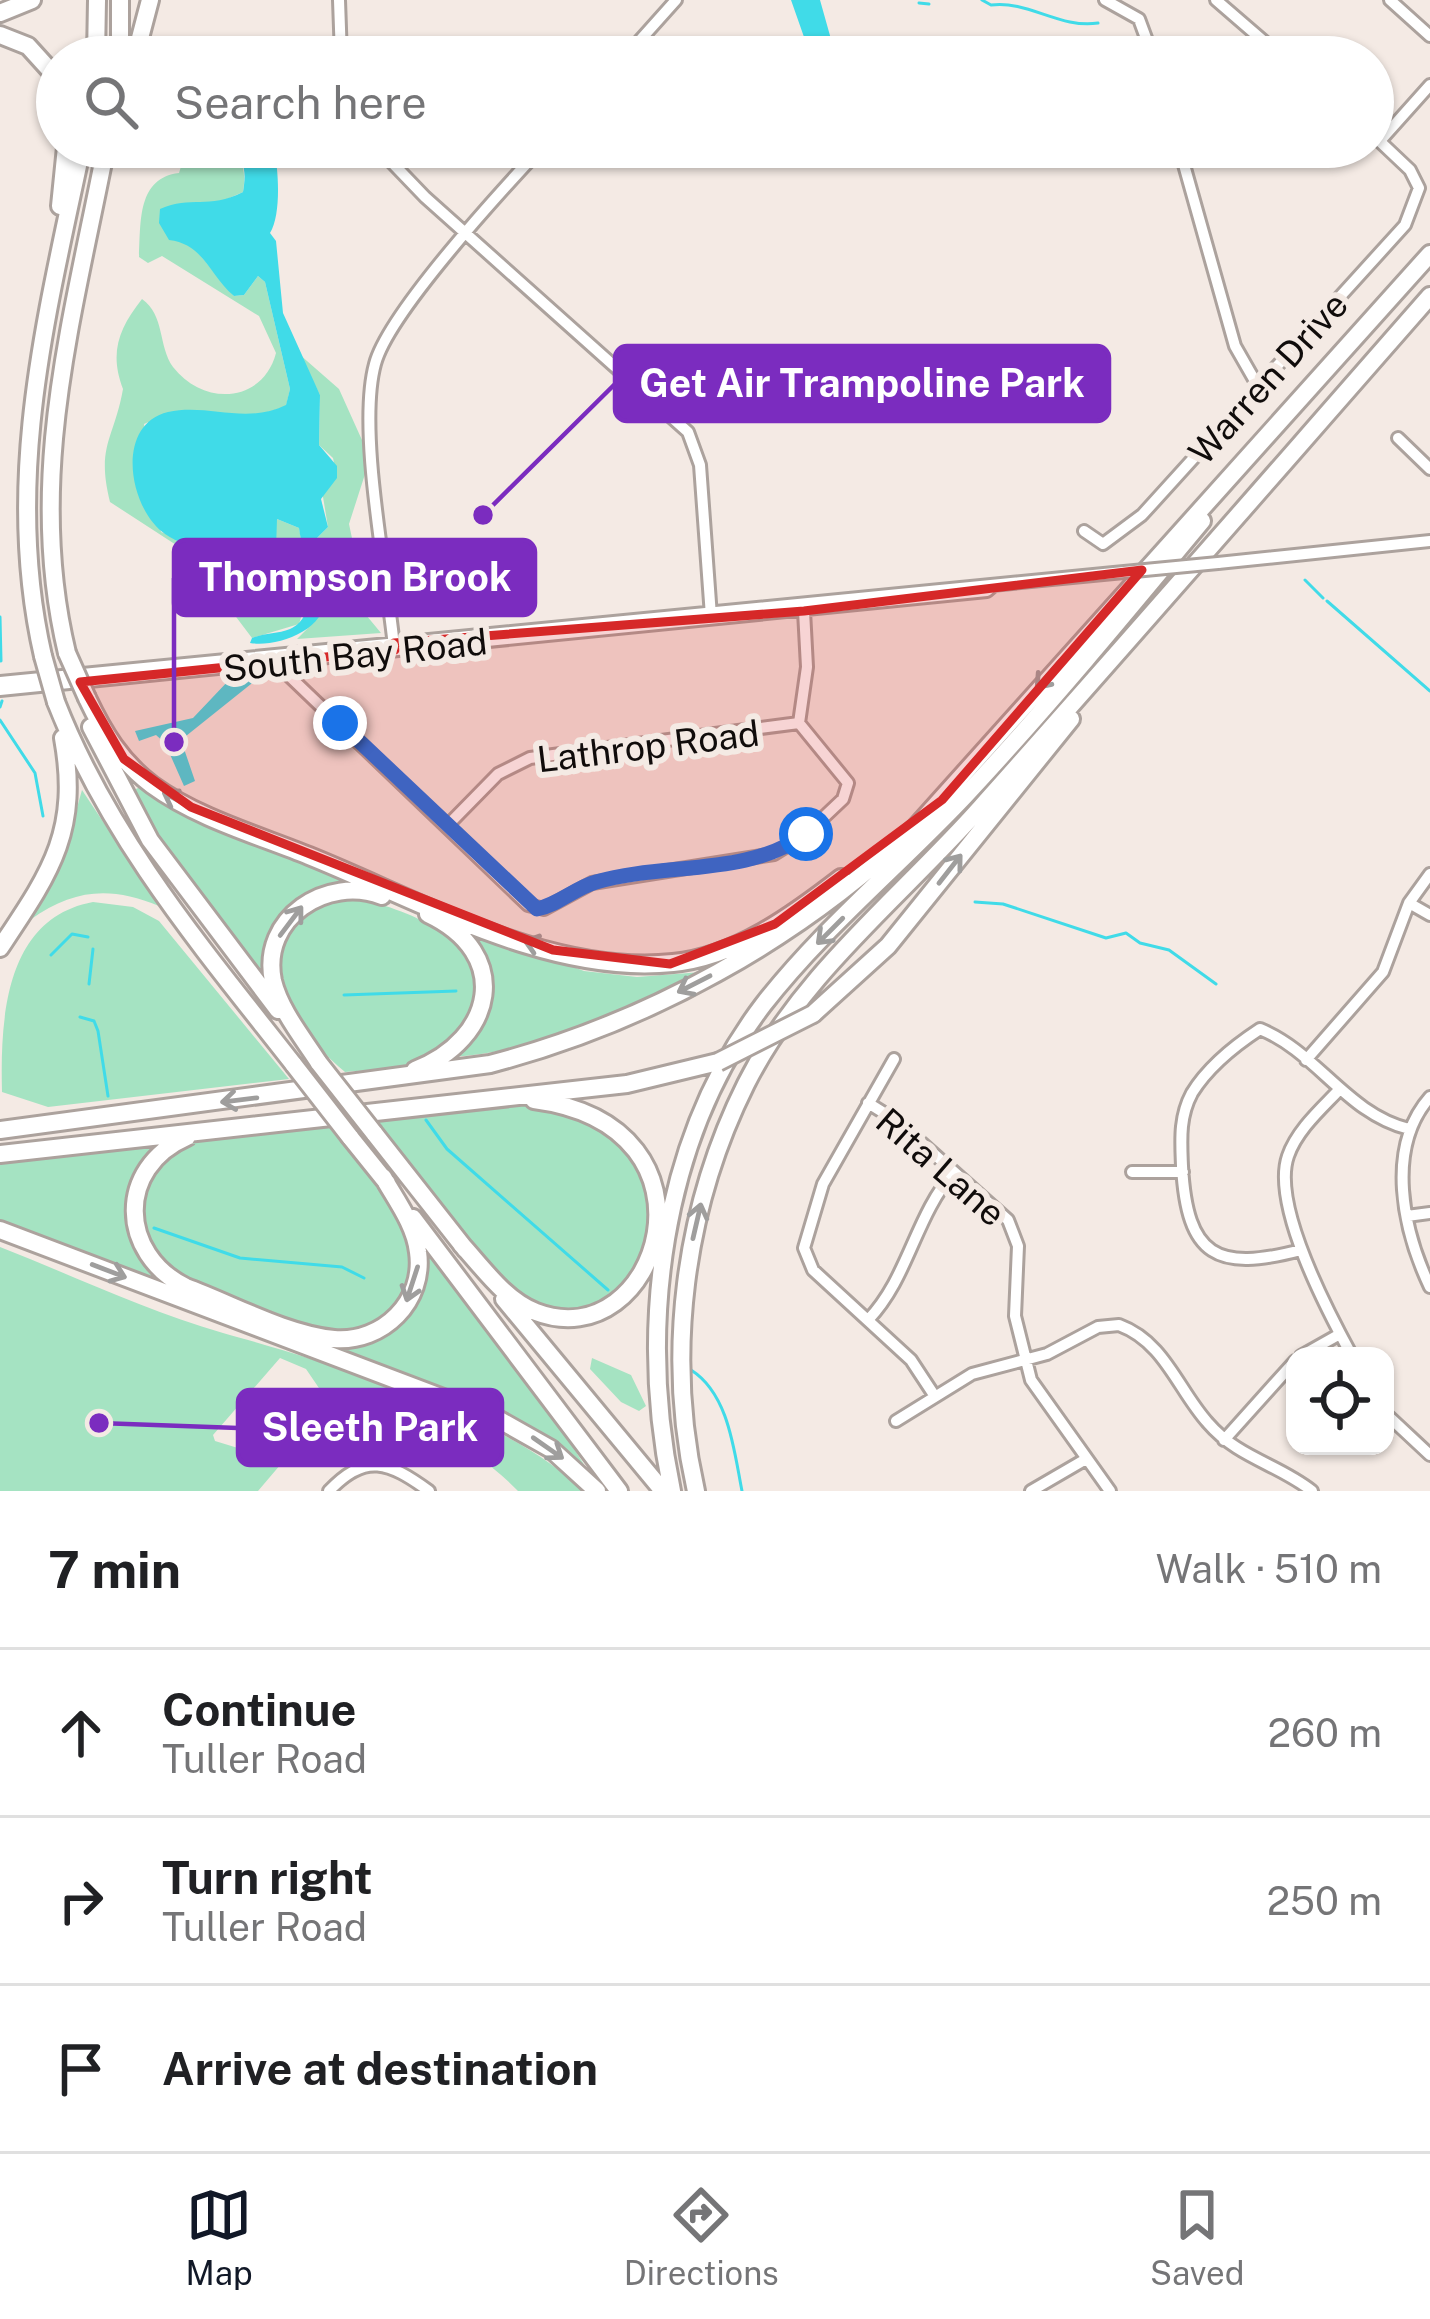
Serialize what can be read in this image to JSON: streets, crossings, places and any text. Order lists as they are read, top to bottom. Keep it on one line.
{"streets":{"street":["Warren Drive","South Bay Road","Lathrop Road","Rita Lane"]},"places":["Get Air Trampoline Park","Thompson Brook","Sleeth Park"],"page":{"search":"Search here","heading":["7 min","Walk · 510 m"],"list":[["Continue","Tuller Road","260 m"],["Turn right","Tuller Road","250 m"],"Arrive at destination"],"nav":["Map","Directions","Saved"]}}
